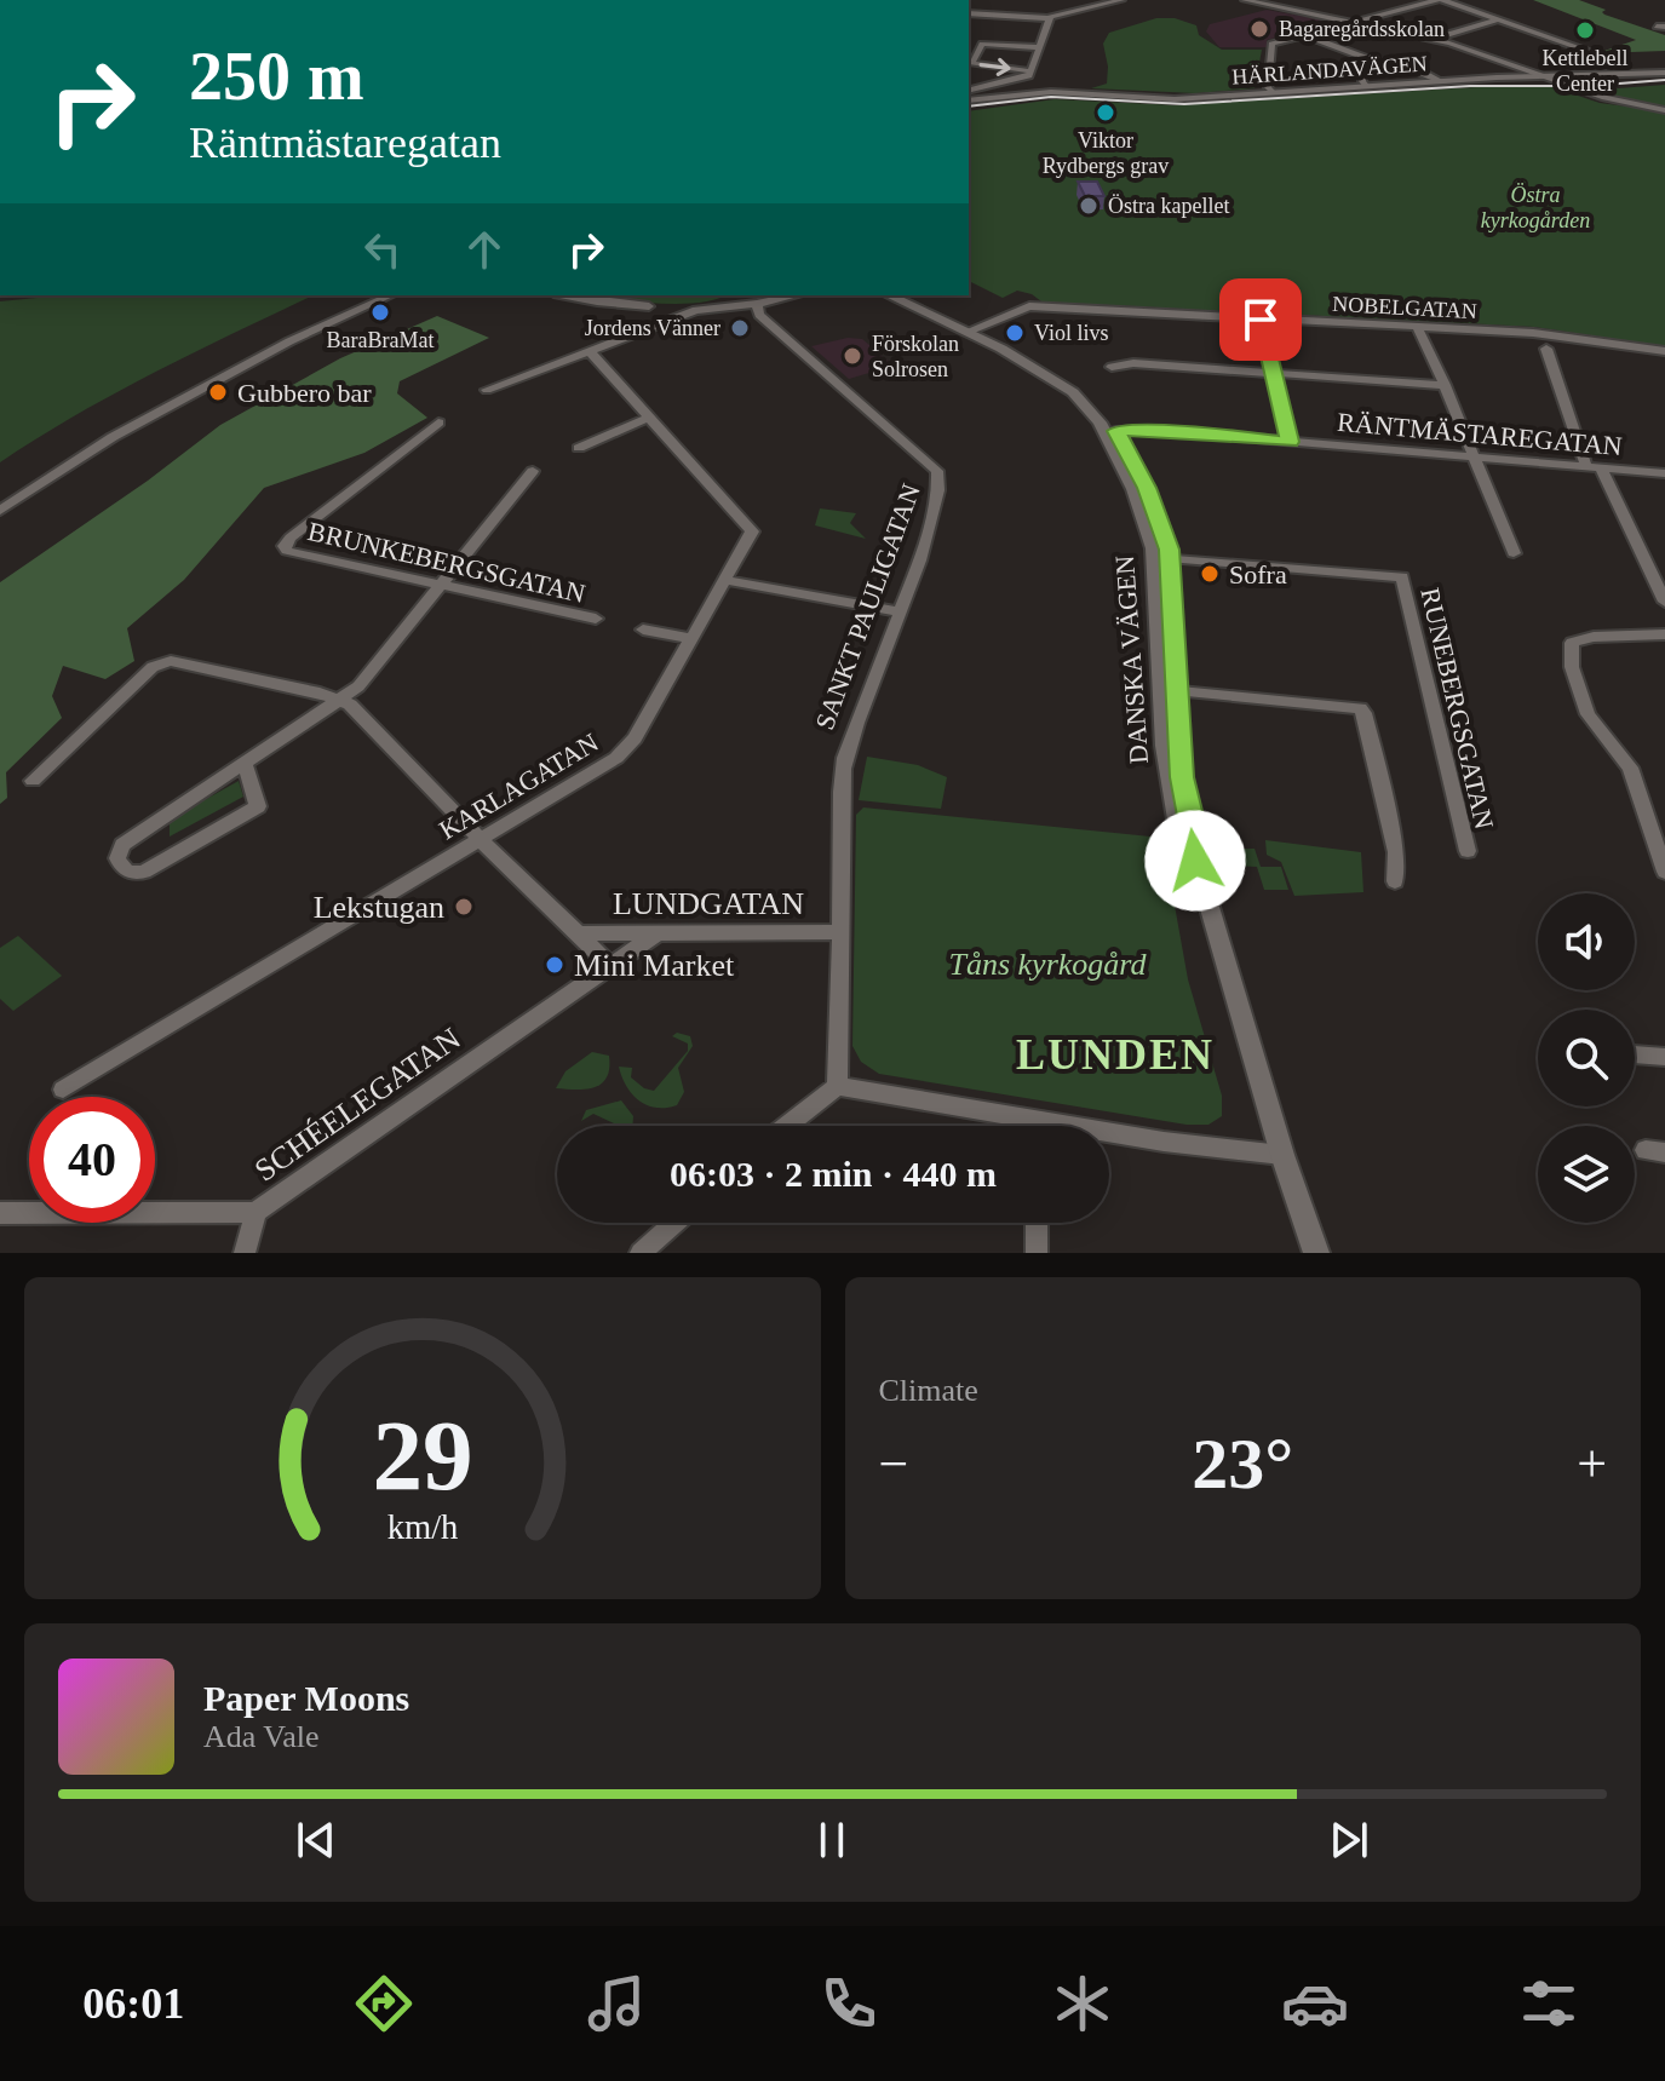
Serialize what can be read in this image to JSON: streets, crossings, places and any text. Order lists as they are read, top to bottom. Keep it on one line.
{"streets":{"street":["HÄRLANDAVÄGEN","NOBELGATAN","RÄNTMÄSTAREGATAN","BRUNKEBERGSGATAN","SANKT PAULIGATAN","DANSKA VÄGEN","RUNEBERGSGATAN","KARLAGATAN","LUNDGATAN","SCHÉELEGATAN"]},"crossings":[["NOBELGATAN","DANSKA VÄGEN"],["RÄNTMÄSTAREGATAN","DANSKA VÄGEN"],["SANKT PAULIGATAN","LUNDGATAN"],["DANSKA VÄGEN","RUNEBERGSGATAN"],["KARLAGATAN","LUNDGATAN"],["LUNDGATAN","SCHÉELEGATAN"]],"districts":["LUNDEN"],"parks":["Östra kyrkogården","Tåns kyrkogård"],"places":["Bagaregårdsskolan","Kettlebell Center","Viktor Rydbergs grav","Östra kapellet","BaraBraMat","Jordens Vänner","Viol livs","Förskolan Solrosen","Gubbero bar","Sofra","Lekstugan","Mini Market"],"page":{"turn":["250 m","Räntmästaregatan"],"limit":"40","trip":"06:03 · 2 min · 440 m","tile":"Climate","heat":["−","23°","+"],"song":["Paper Moons","Ada Vale"],"tabs":"06:01","gauge":["29","km/h"]}}
